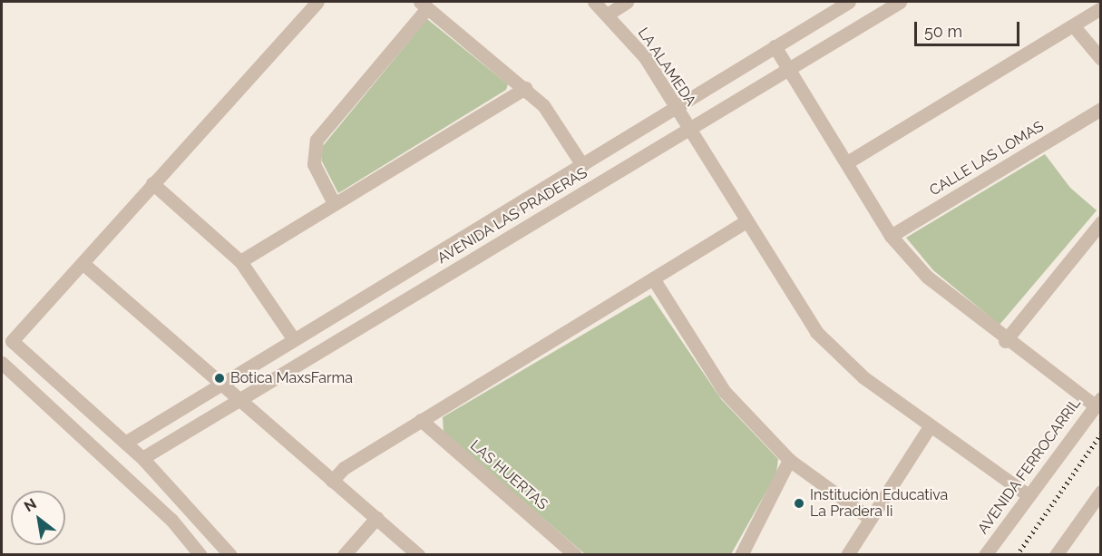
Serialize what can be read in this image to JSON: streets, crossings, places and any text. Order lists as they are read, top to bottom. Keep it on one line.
{"streets":{"street":["LA ALAMEDA","CALLE LAS LOMAS","AVENIDA LAS PRADERAS","AVENIDA FERROCARRIL","LAS HUERTAS"]},"crossings":[["LA ALAMEDA","AVENIDA LAS PRADERAS"],["LA ALAMEDA","AVENIDA FERROCARRIL"]],"places":["Botica MaxsFarma","Institución Educativa La Pradera Ii"],"scale_bar":"50 m","north":"top left"}
